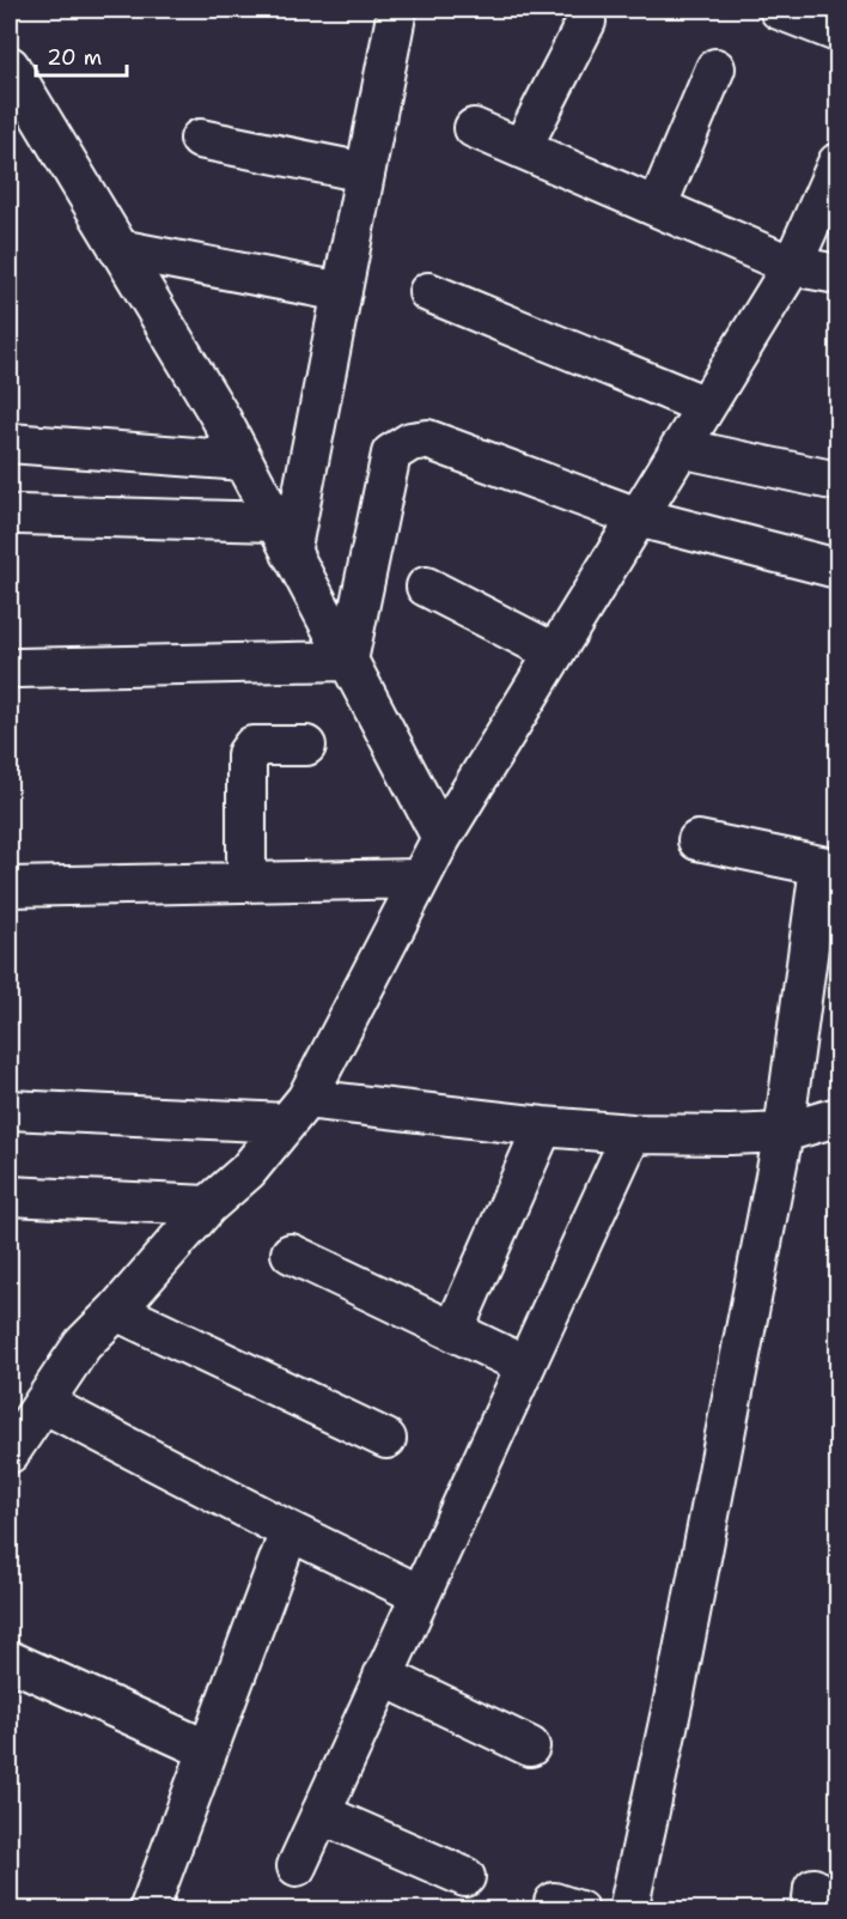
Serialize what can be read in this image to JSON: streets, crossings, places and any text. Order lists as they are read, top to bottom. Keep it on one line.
{"scale_bar":"20 m"}
